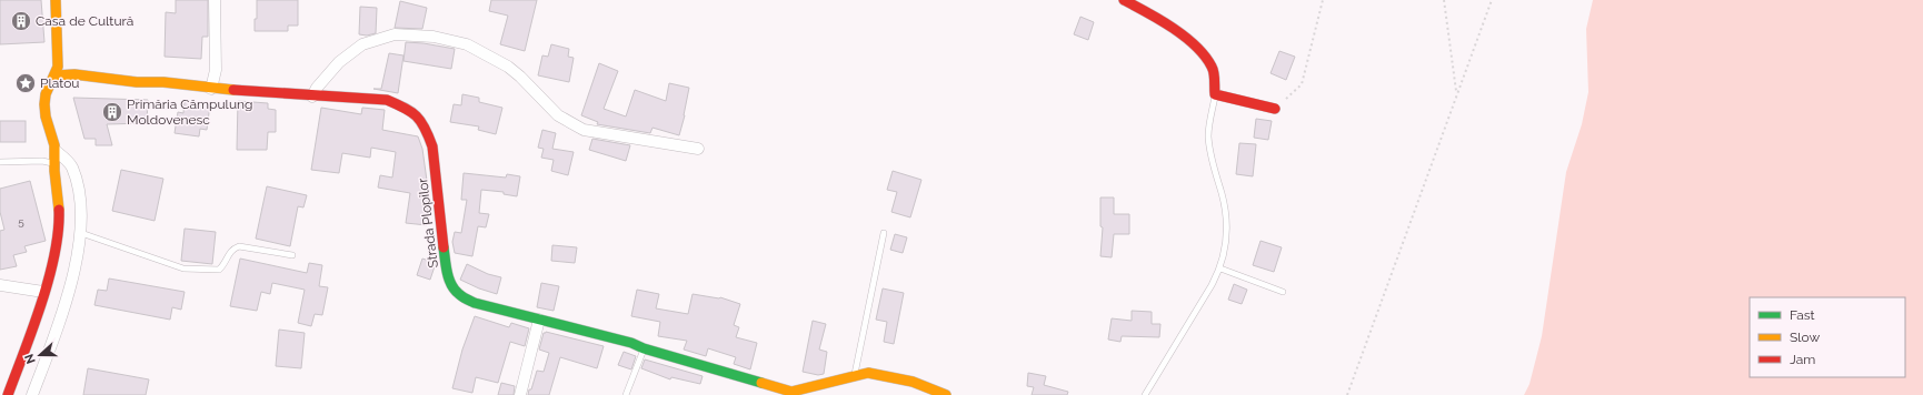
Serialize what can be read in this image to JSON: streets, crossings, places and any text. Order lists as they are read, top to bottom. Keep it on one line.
{"streets":{"street":["Strada Plopilor"]},"places":{"building":["Casa de Cultură","Primăria Câmpulung Moldovenesc"],"place":["Platou"]},"house_numbers":["5"],"legend":["Fast","Slow","Jam"],"north":"left"}
